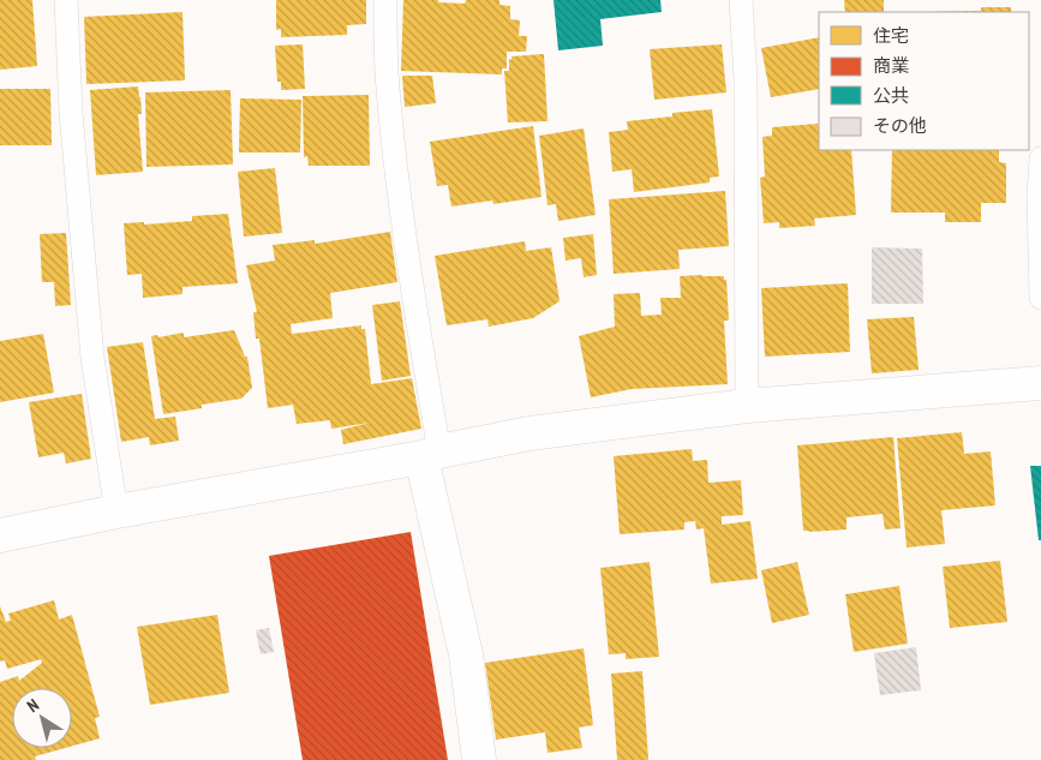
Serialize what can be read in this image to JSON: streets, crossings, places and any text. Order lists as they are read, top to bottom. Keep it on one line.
{"legend":["住宅","商業","公共","その他"],"north":"top left"}
